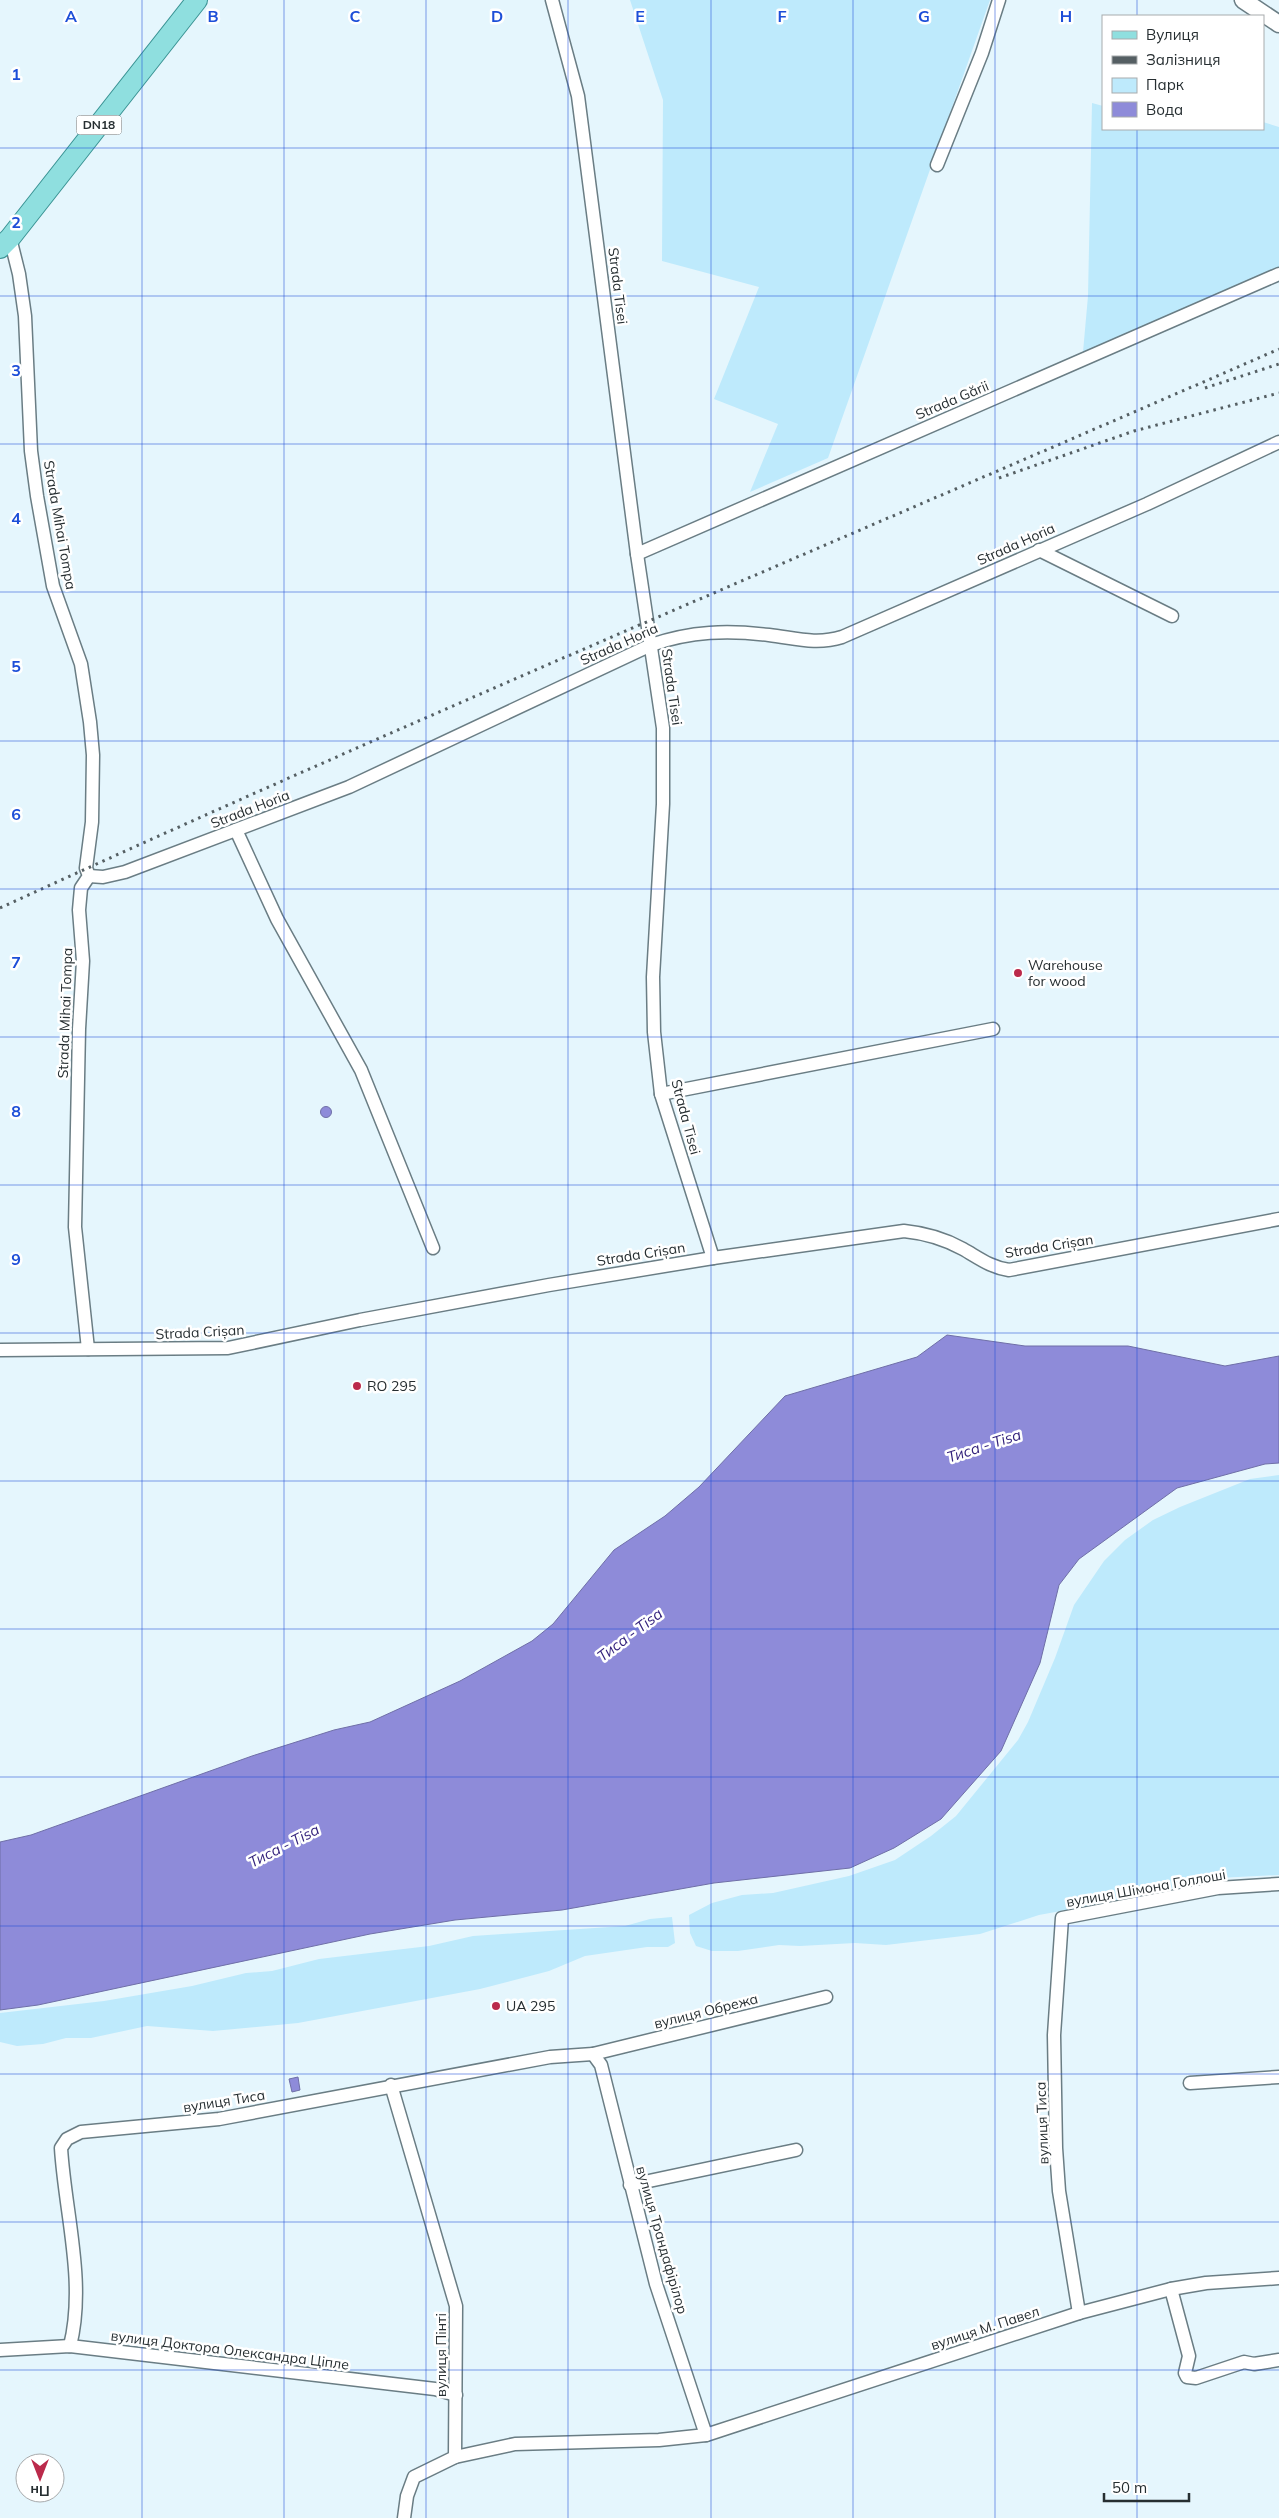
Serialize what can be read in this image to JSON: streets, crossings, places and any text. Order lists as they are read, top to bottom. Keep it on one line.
{"streets":{"main road":["DN18"],"street":["Strada Tisei","Strada Gării","Strada Mihai Tompa","Strada Horia","Strada Crișan","вулиця Шімона Голлоші","вулиця Обрежа","вулиця Тиса","вулиця Трандафірілор","вулиця М. Павел","вулиця Доктора Олександра Ціпле","вулиця Пінті"]},"crossings":[["DN18","Strada Mihai Tompa"],["Strada Tisei","Strada Gării"],["Strada Tisei","Strada Horia"],["Strada Tisei","Strada Crișan"],["Strada Mihai Tompa","Strada Horia"],["Strada Mihai Tompa","Strada Crișan"],["вулиця Шімона Голлоші","вулиця Тиса"],["вулиця Обрежа","вулиця Тиса"],["вулиця Обрежа","вулиця Трандафірілор"],["вулиця Тиса","вулиця Трандафірілор"],["вулиця Тиса","вулиця М. Павел"],["вулиця Тиса","вулиця Доктора Олександра Ціпле"],["вулиця Тиса","вулиця Пінті"],["вулиця Трандафірілор","вулиця М. Павел"],["вулиця Доктора Олександра Ціпле","вулиця Пінті"]],"water":["Тиса - Tisa"],"places":["Warehouse for wood","RO 295","UA 295"],"legend":["Вулиця","Залізниця","Парк","Вода"],"scale_bar":"50 m","north":"bottom","grid":{"columns":["A","B","C","D","E","F","G","H"],"rows":["1","2","3","4","5","6","7","8","9"]}}
